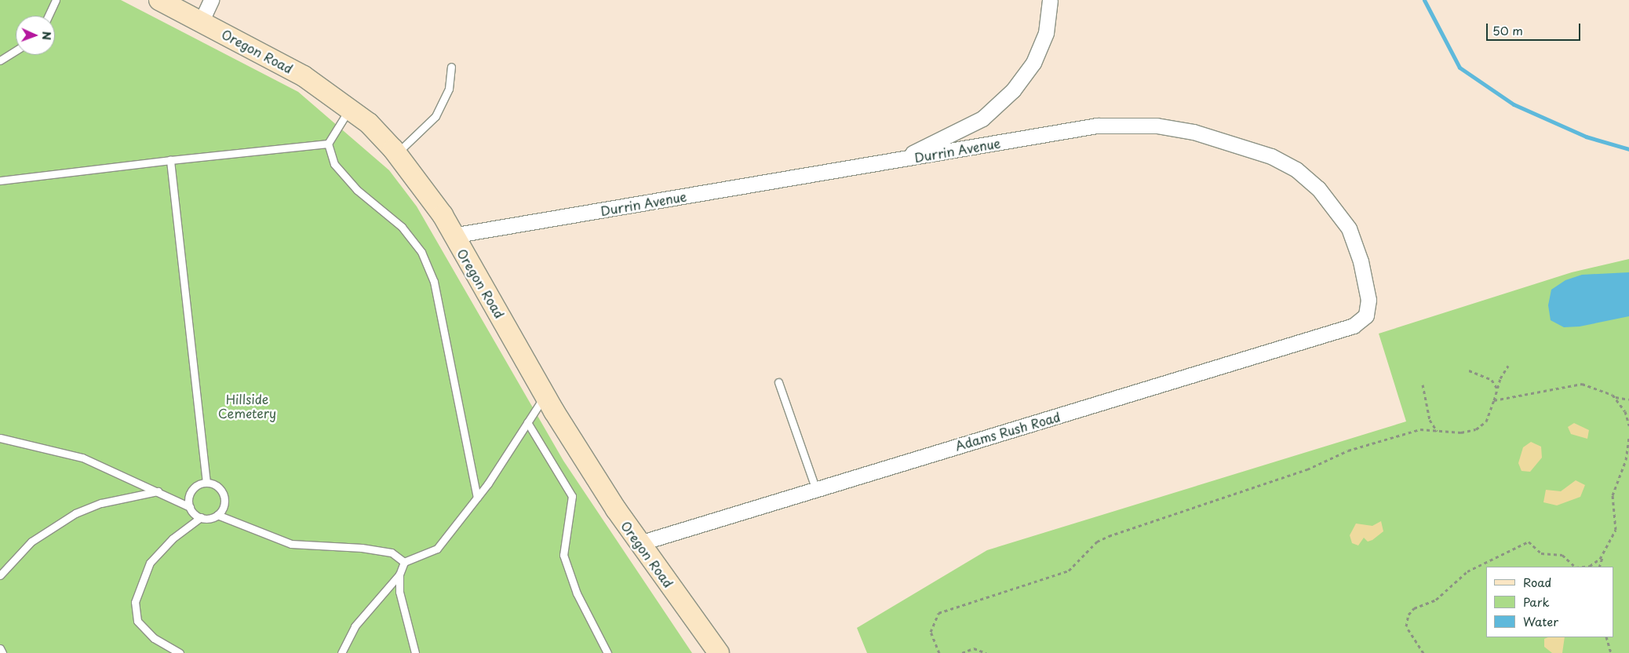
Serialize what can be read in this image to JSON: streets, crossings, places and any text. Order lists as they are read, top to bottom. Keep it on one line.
{"streets":{"street":["Oregon Road","Durrin Avenue","Adams Rush Road"]},"crossings":[["Oregon Road","Durrin Avenue"],["Oregon Road","Adams Rush Road"],["Durrin Avenue","Adams Rush Road"]],"parks":["Hillside Cemetery"],"legend":["Road","Park","Water"],"scale_bar":"50 m","north":"right"}
